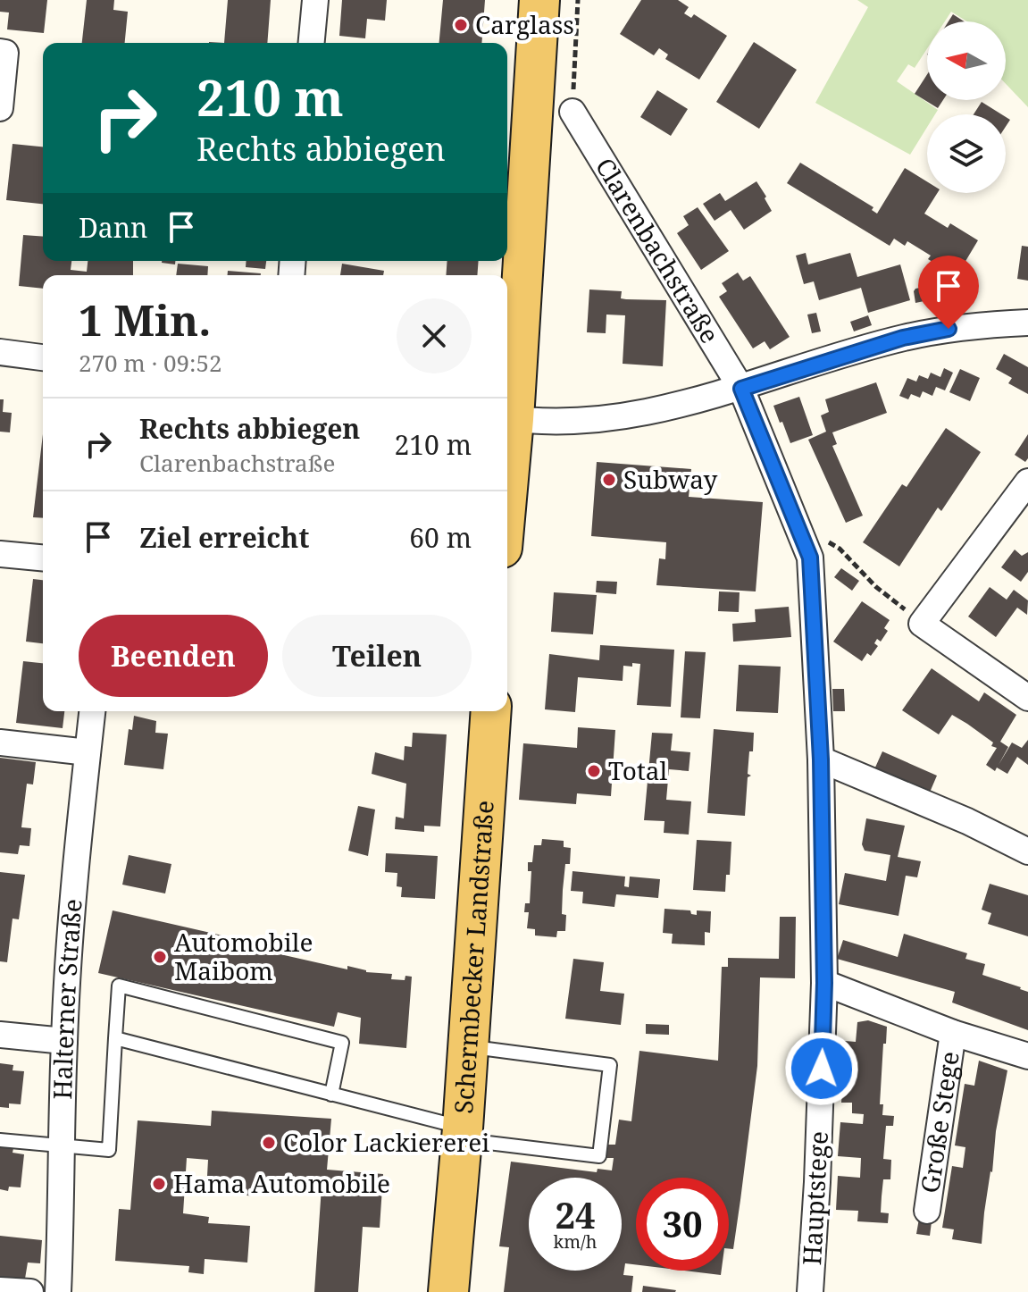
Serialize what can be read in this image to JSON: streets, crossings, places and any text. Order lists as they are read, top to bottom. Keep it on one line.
{"streets":{"main road":["Schermbecker Landstraße"],"street":["Clarenbachstraße","Halterner Straße","Große Stege","Hauptstege"]},"crossings":[["Clarenbachstraße","Hauptstege"],["Große Stege","Hauptstege"]],"places":["Carglass","Subway","Total","Automobile Maibom","Color Lackiererei","Hama Automobile"],"north":"left","page":{"turn":["210 m","Rechts abbiegen"],"then":"Dann","heading":["1 Min.","270 m · 09:52"],"list":[{"name":"Rechts abbiegen","note":"Clarenbachstraße","value":"210 m"},{"name":"Ziel erreicht","value":"60 m"}],"buttons":["Beenden","Teilen"],"speed":"24 km/h","limit":"30"}}
